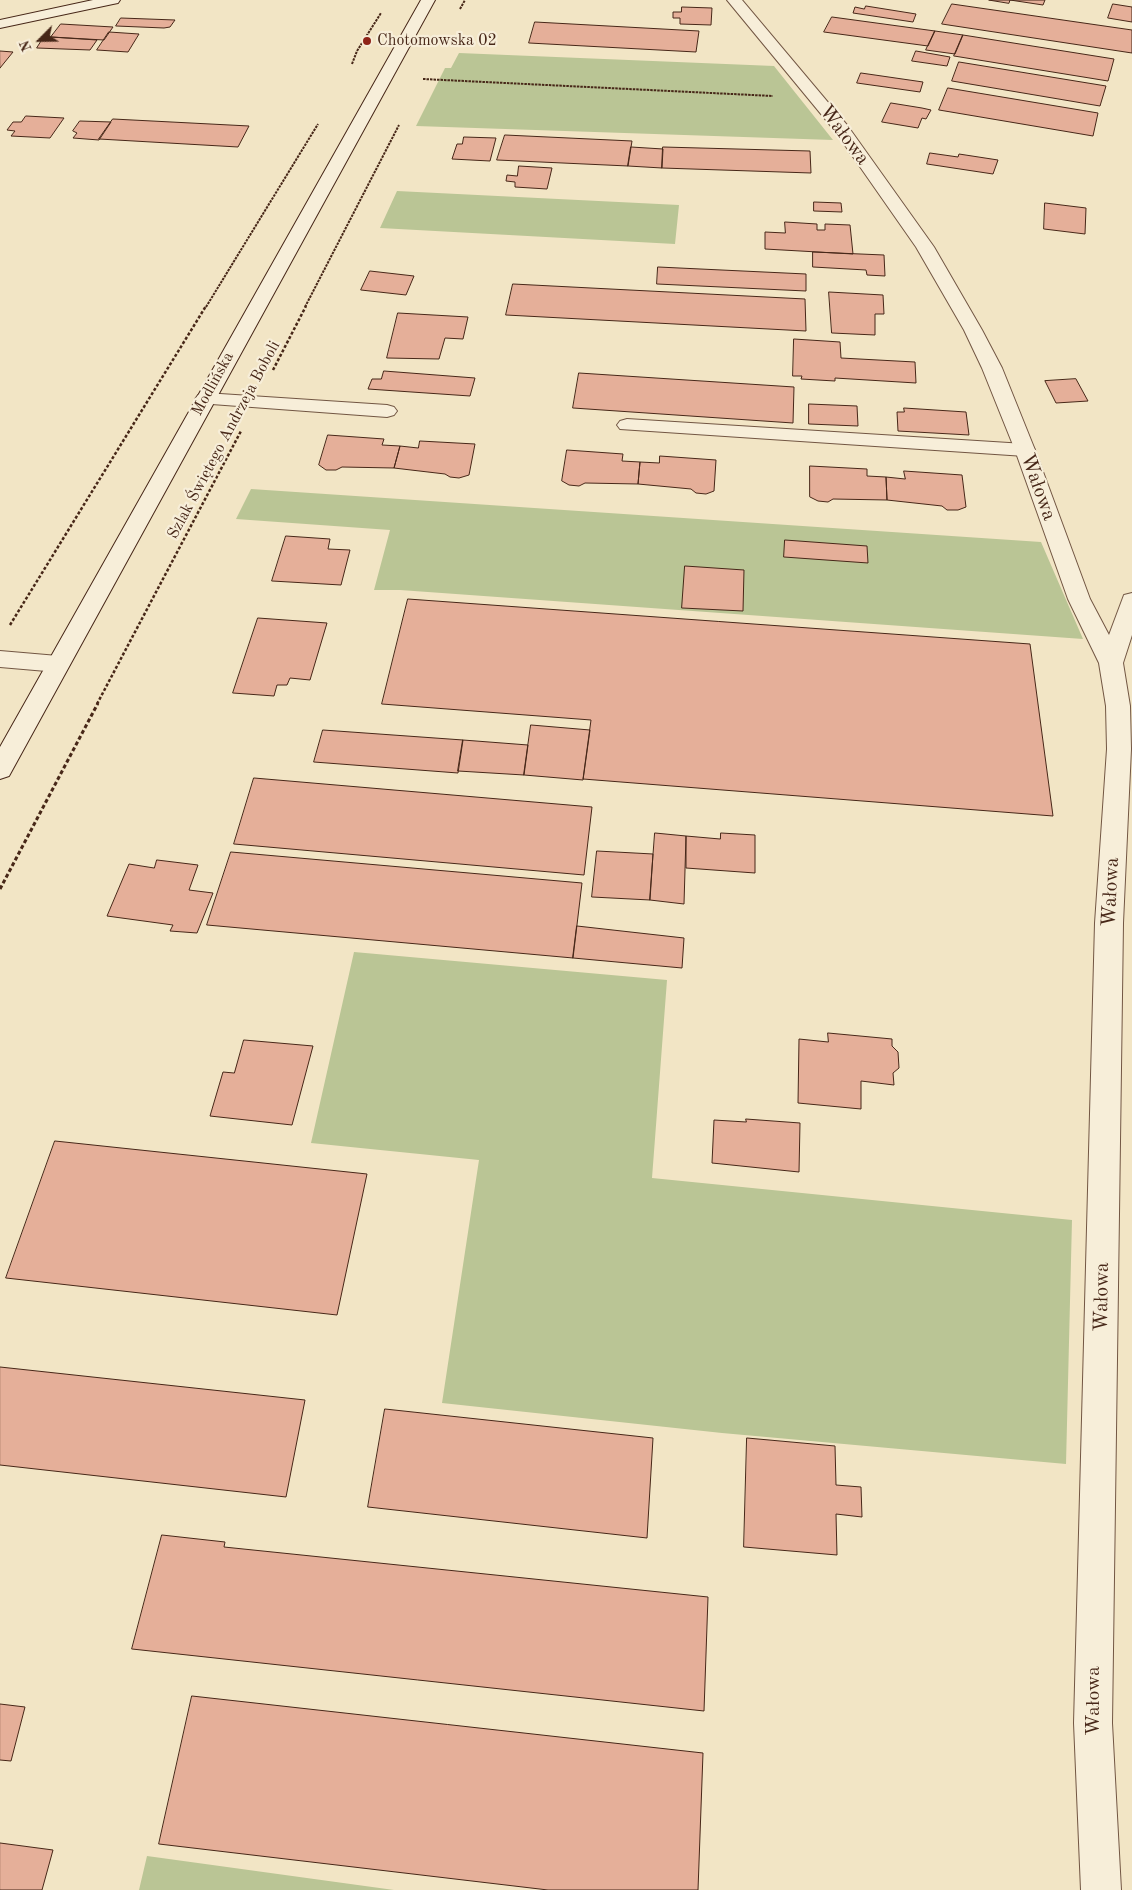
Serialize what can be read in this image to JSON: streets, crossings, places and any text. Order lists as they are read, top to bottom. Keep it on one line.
{"streets":{"street":["Wałowa","Modlińska"],"path":["Szlak Świętego Andrzeja Boboli"]},"places":["Chotomowska 02"],"north":"bottom left"}
